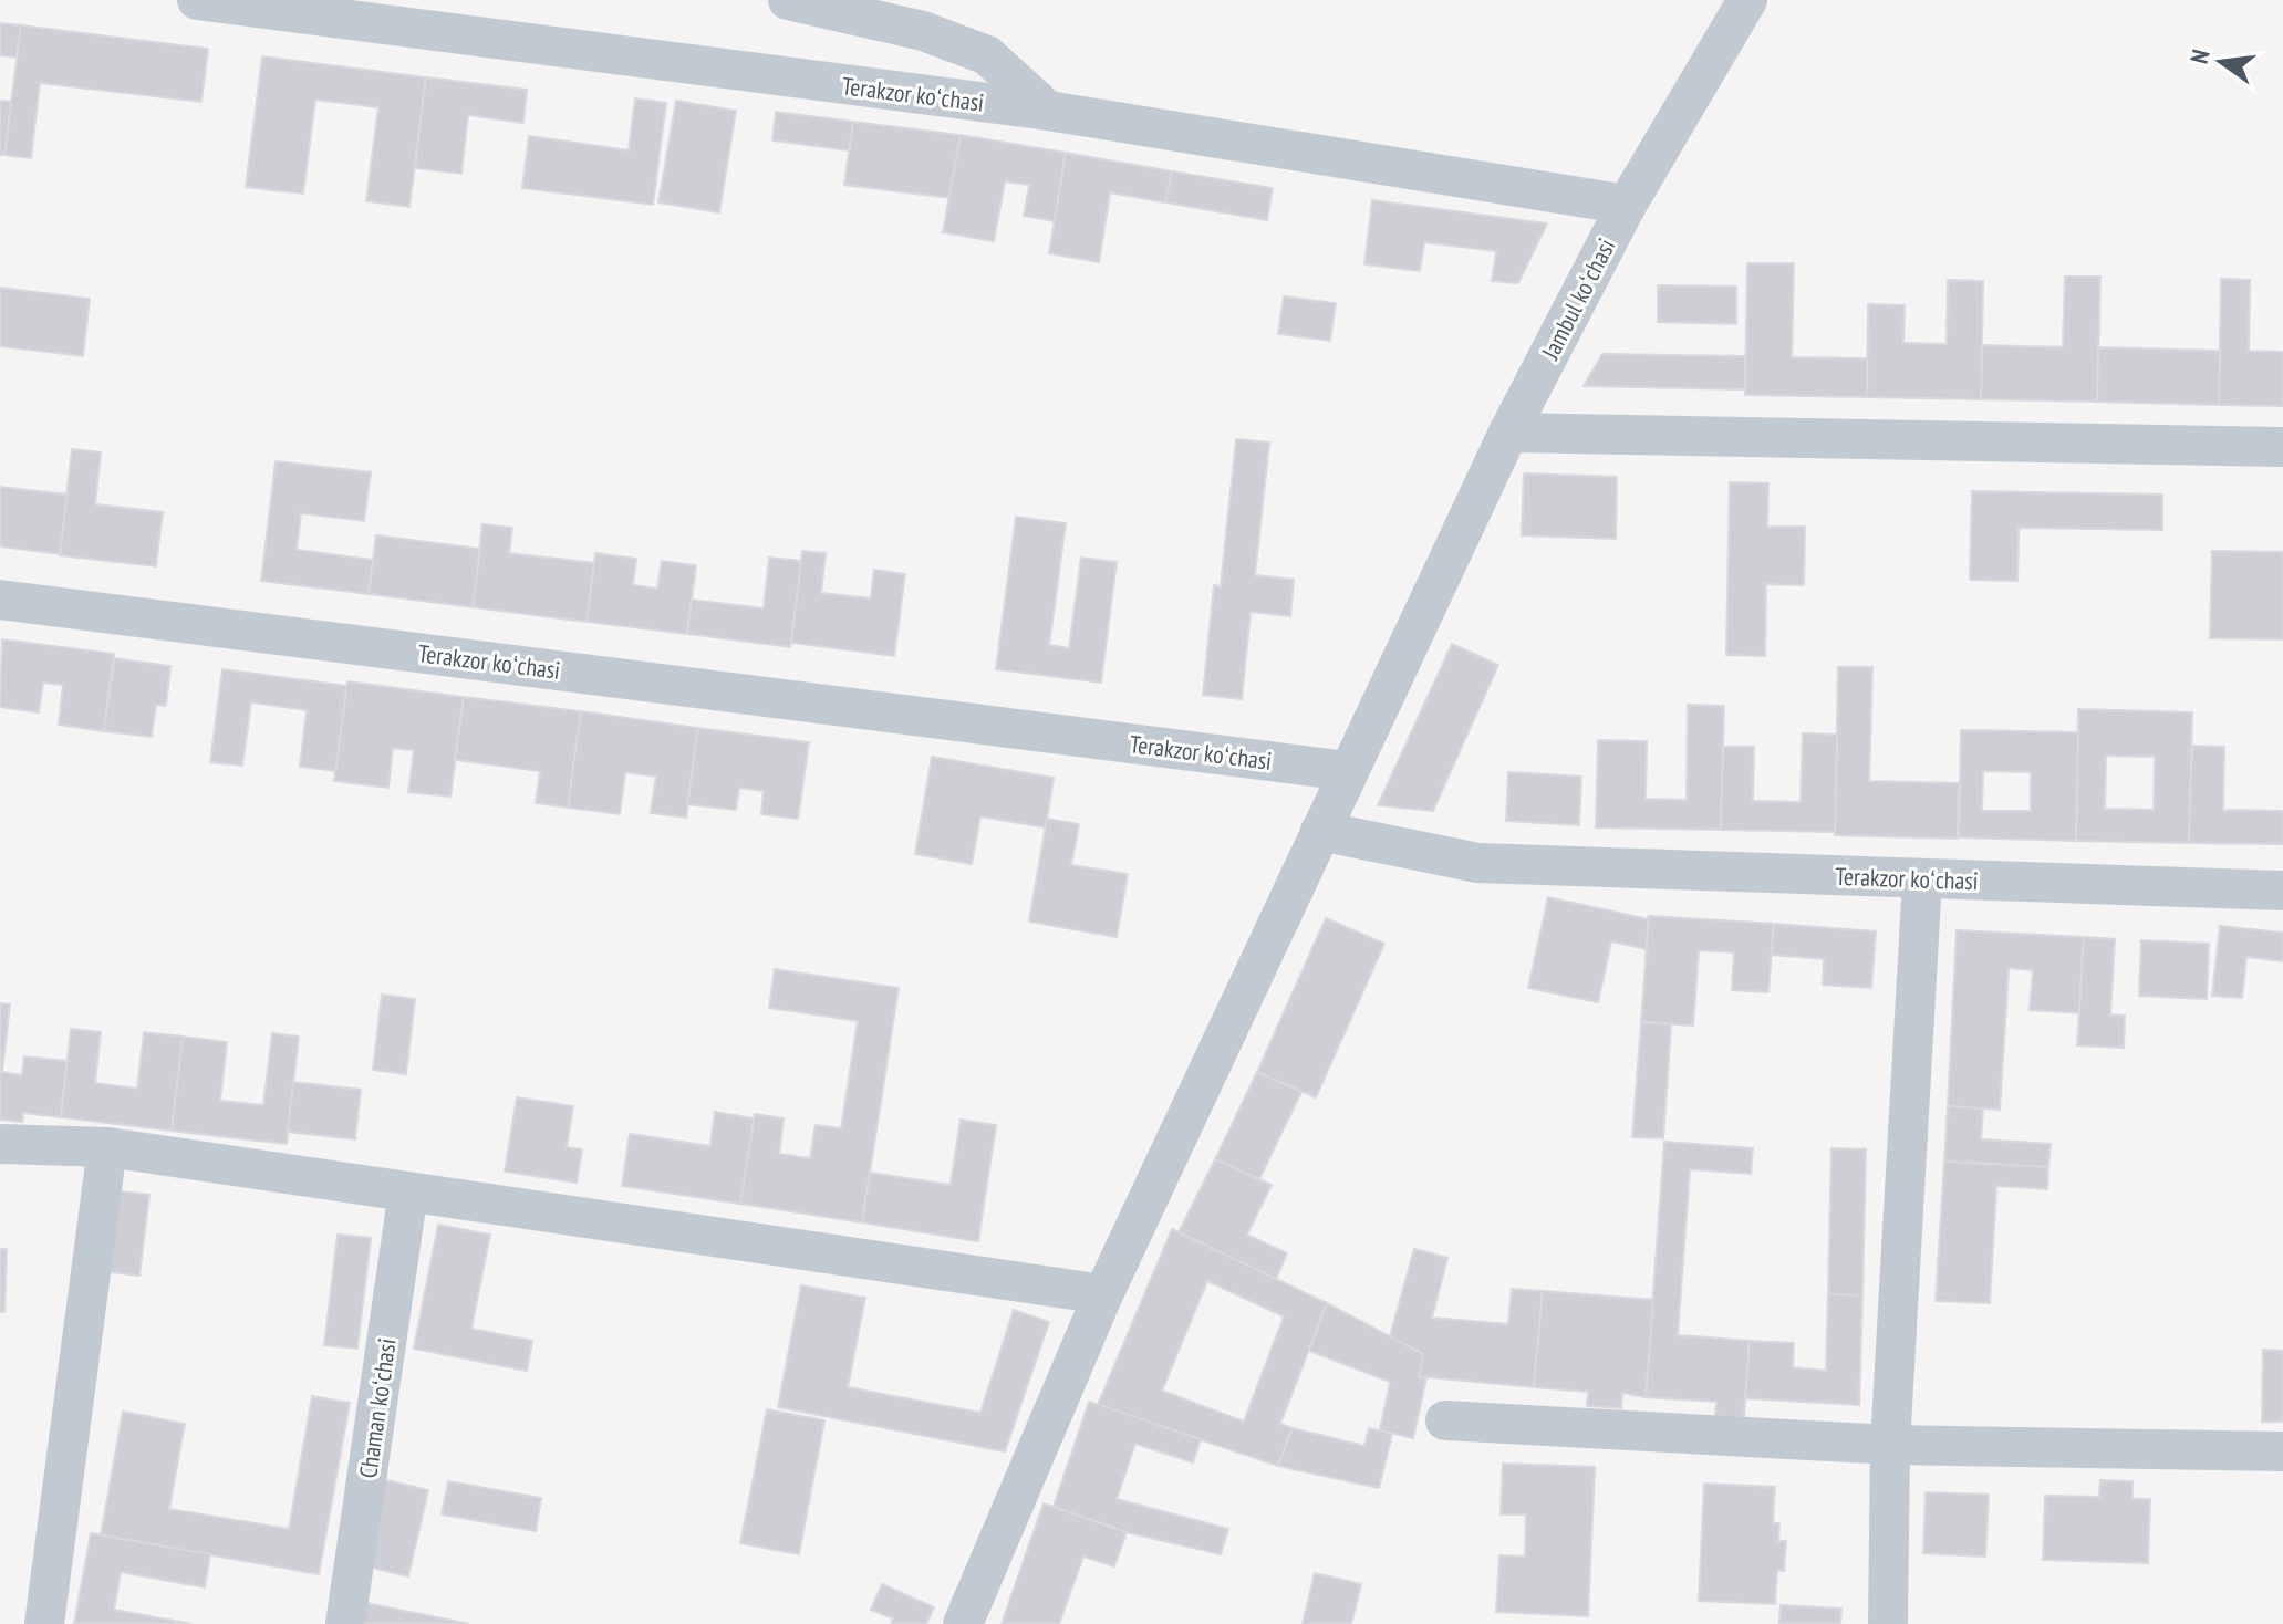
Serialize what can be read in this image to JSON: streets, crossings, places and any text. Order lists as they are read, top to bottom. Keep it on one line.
{"streets":{"street":["Terakzor koʻchasi","Jambul koʻchasi","Chaman koʻchasi"]},"crossings":[["Terakzor koʻchasi","Jambul koʻchasi"]],"north":"left"}
